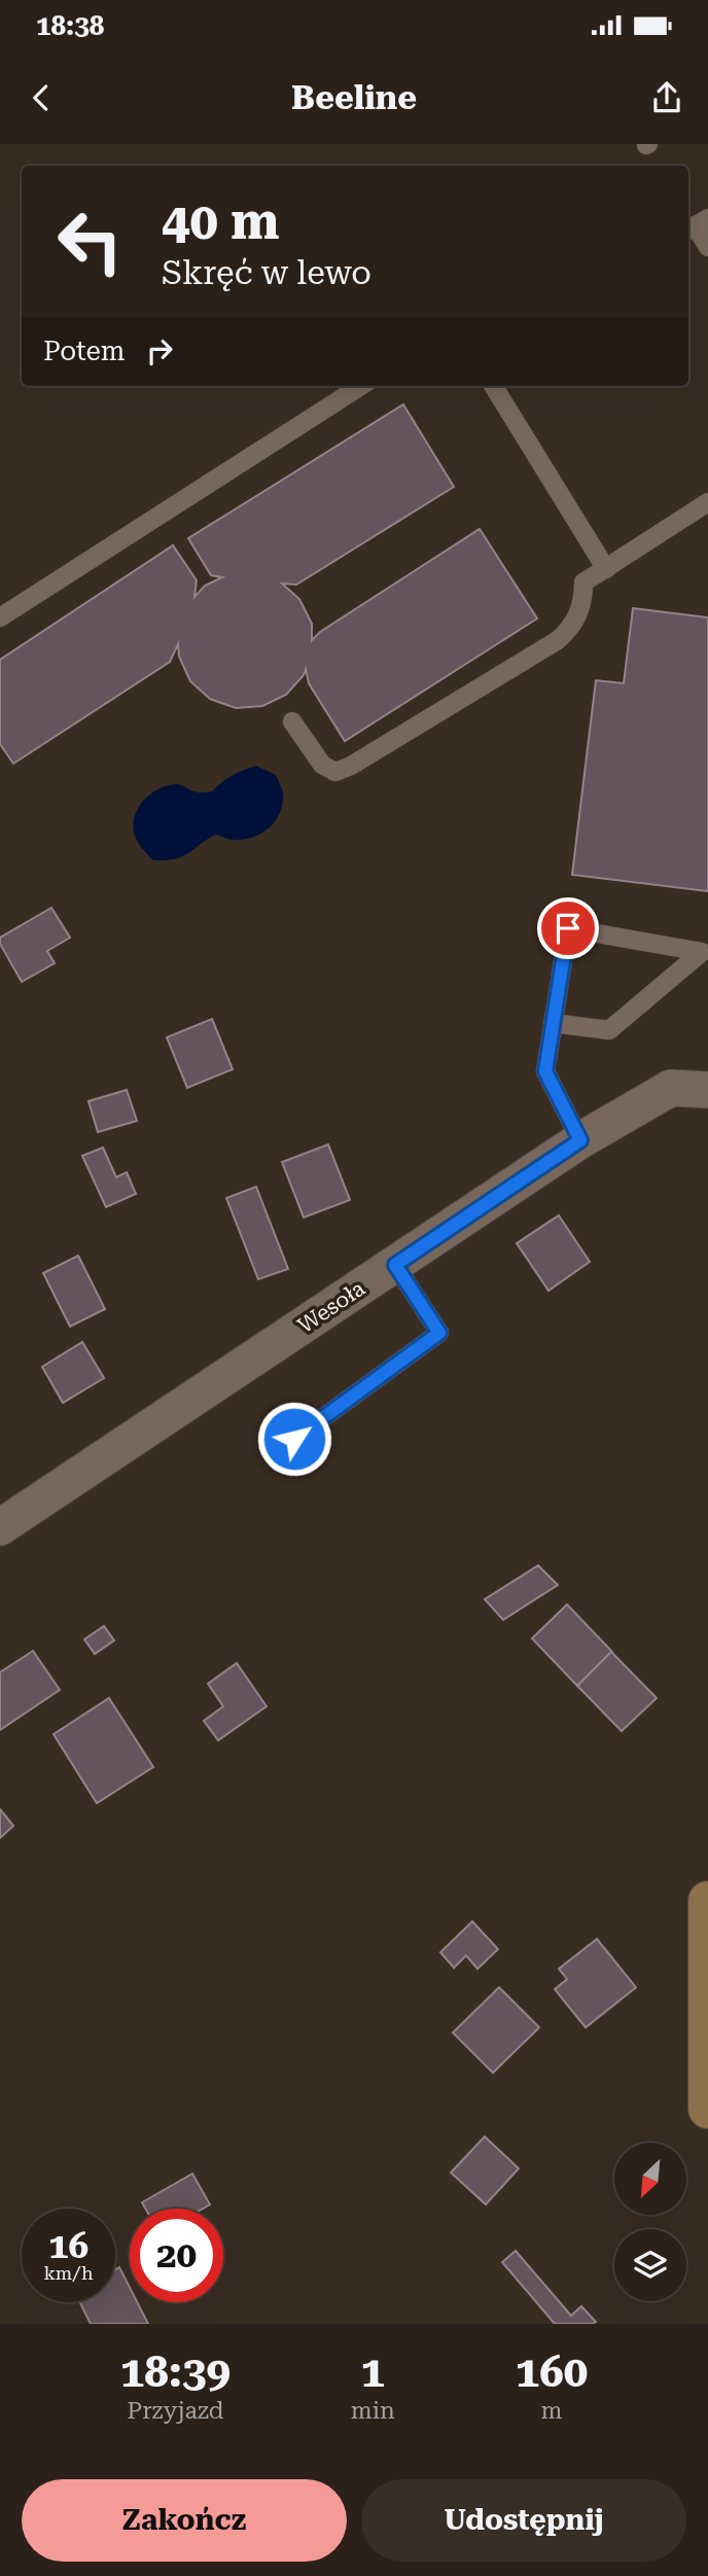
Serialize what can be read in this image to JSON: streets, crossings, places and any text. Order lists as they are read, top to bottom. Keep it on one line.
{"streets":{"street":["Wesoła"]},"north":"bottom left","page":{"status":"18:38","header":"Beeline","turn":["40 m","Skręć w lewo"],"then":"Potem","speed":"16 km/h","limit":"20","eta":["18:39","Przyjazd","1","min","160","m"],"buttons":["Zakończ","Udostępnij"]}}
